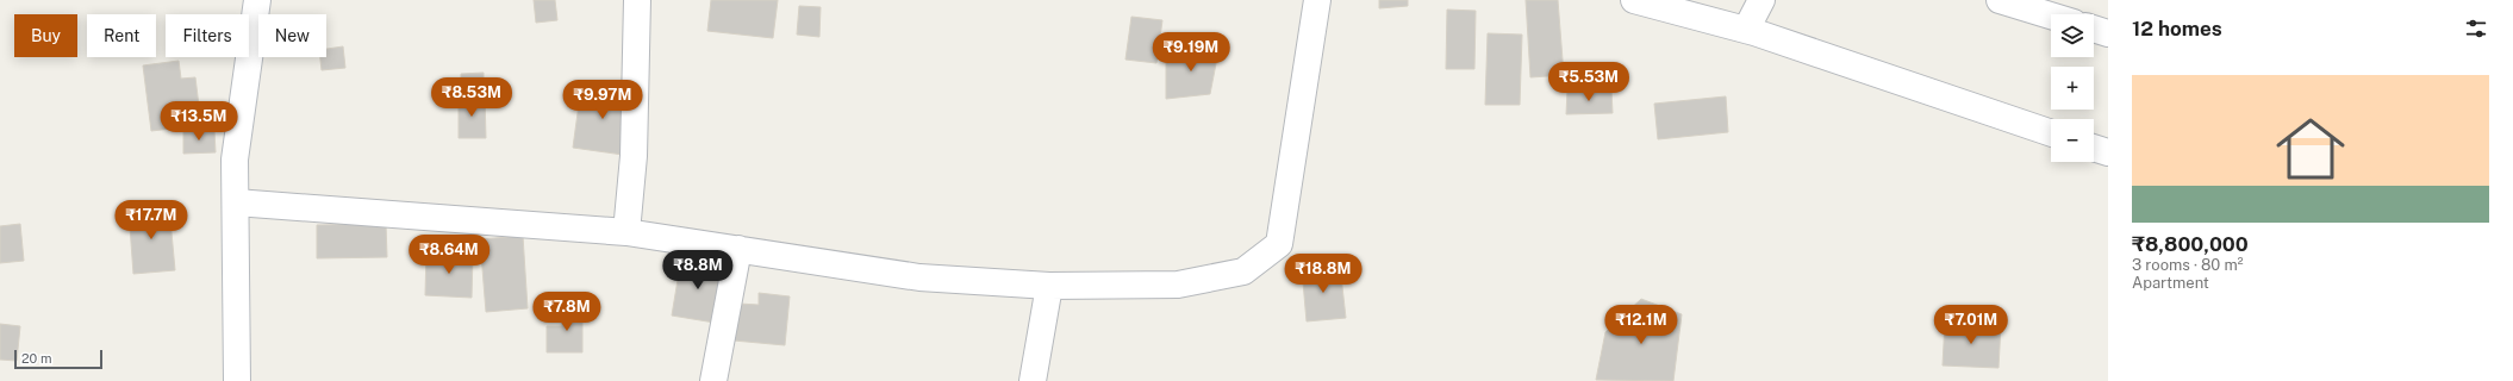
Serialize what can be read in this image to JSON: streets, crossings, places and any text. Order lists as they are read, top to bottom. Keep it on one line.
{"scale_bar":"20 m","page":{"heading":"12 homes","map_buttons":["+","−"],"chip":["Buy","Rent","Filters","New"],"price":["₹9.19M","₹5.53M","₹8.53M","₹9.97M","₹13.5M","₹17.7M","₹8.64M","₹8.8M","₹18.8M","₹7.8M","₹12.1M","₹7.01M"],"list":[{"name":"₹8,800,000","note":"3 rooms · 80 m² · Apartment"}],"scale":"20 m"}}
